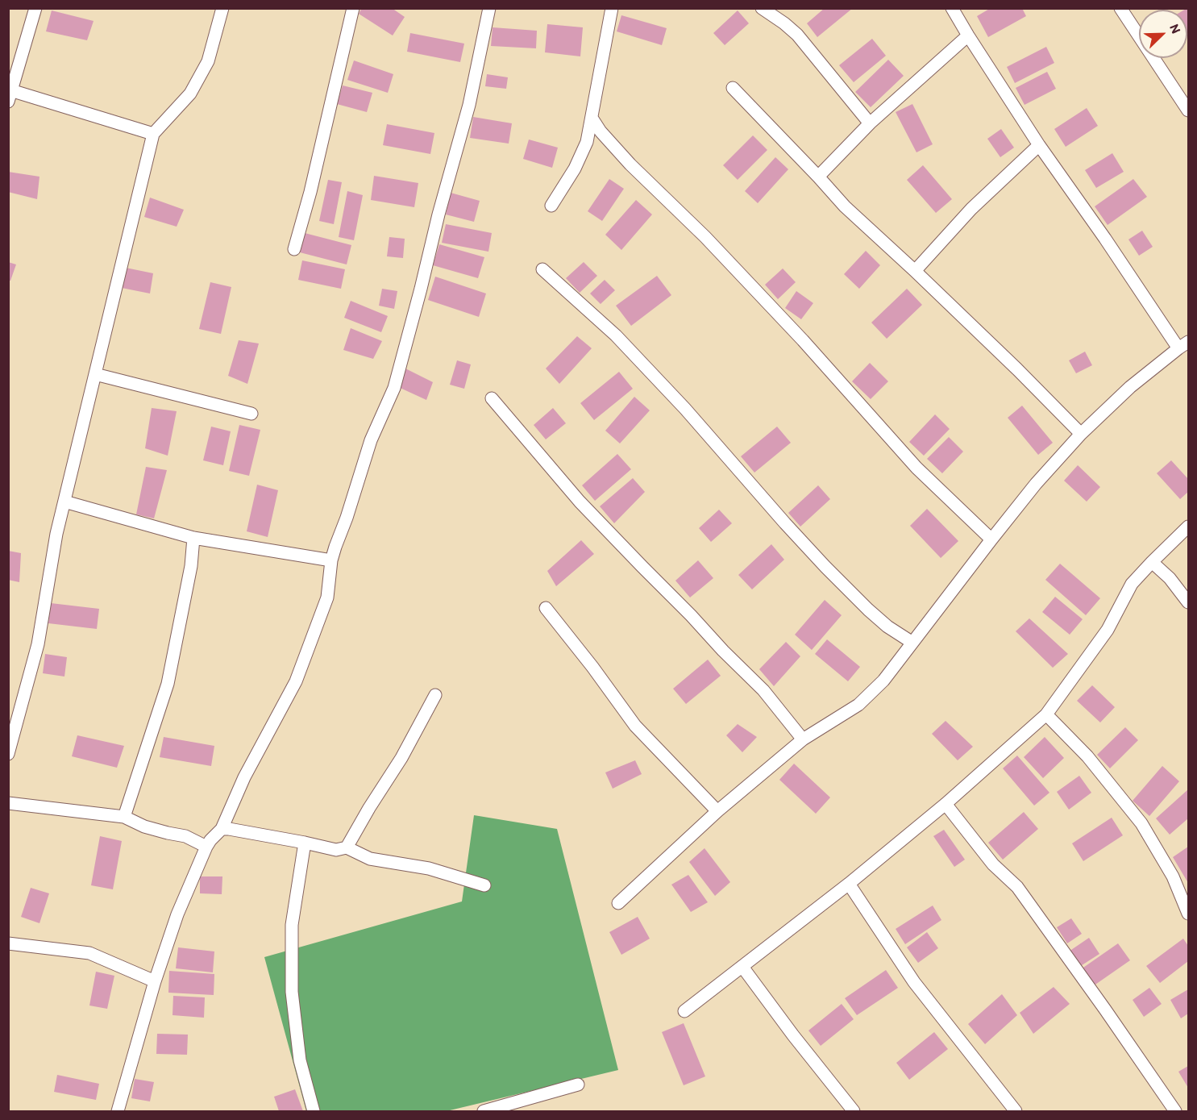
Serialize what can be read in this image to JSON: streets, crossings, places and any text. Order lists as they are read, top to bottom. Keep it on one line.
{"north":"top right"}
